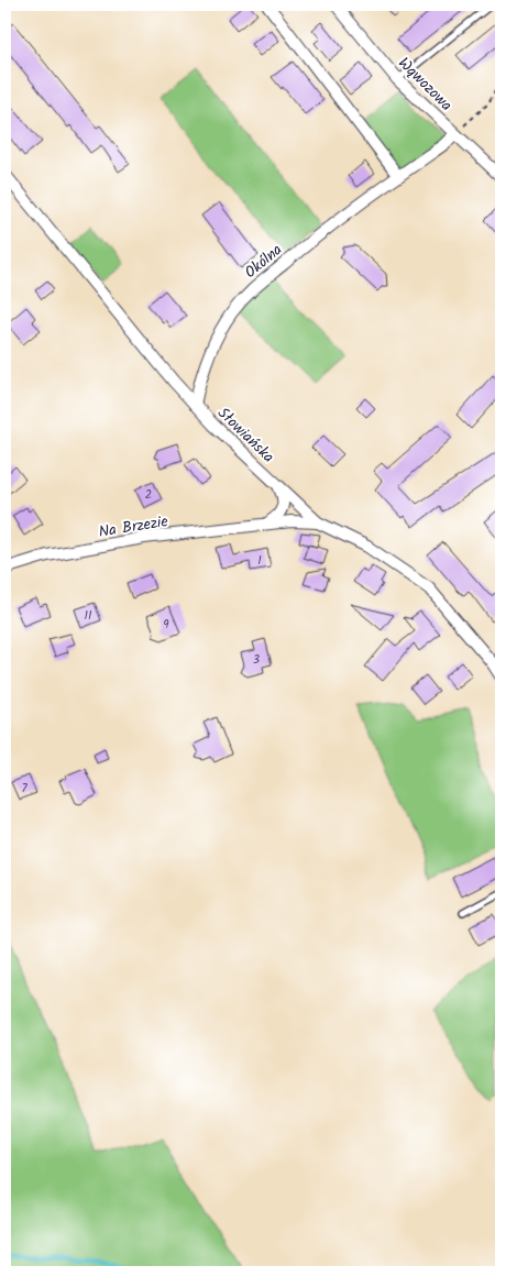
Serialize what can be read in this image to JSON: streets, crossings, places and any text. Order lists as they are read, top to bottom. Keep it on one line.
{"streets":{"street":["Wąwozowa","Okólna","Słowiańska","Na Brzezie"]},"crossings":[["Wąwozowa","Okólna"],["Okólna","Słowiańska"],["Słowiańska","Na Brzezie"]],"house_numbers":["2","1","11","9","3","7"]}
